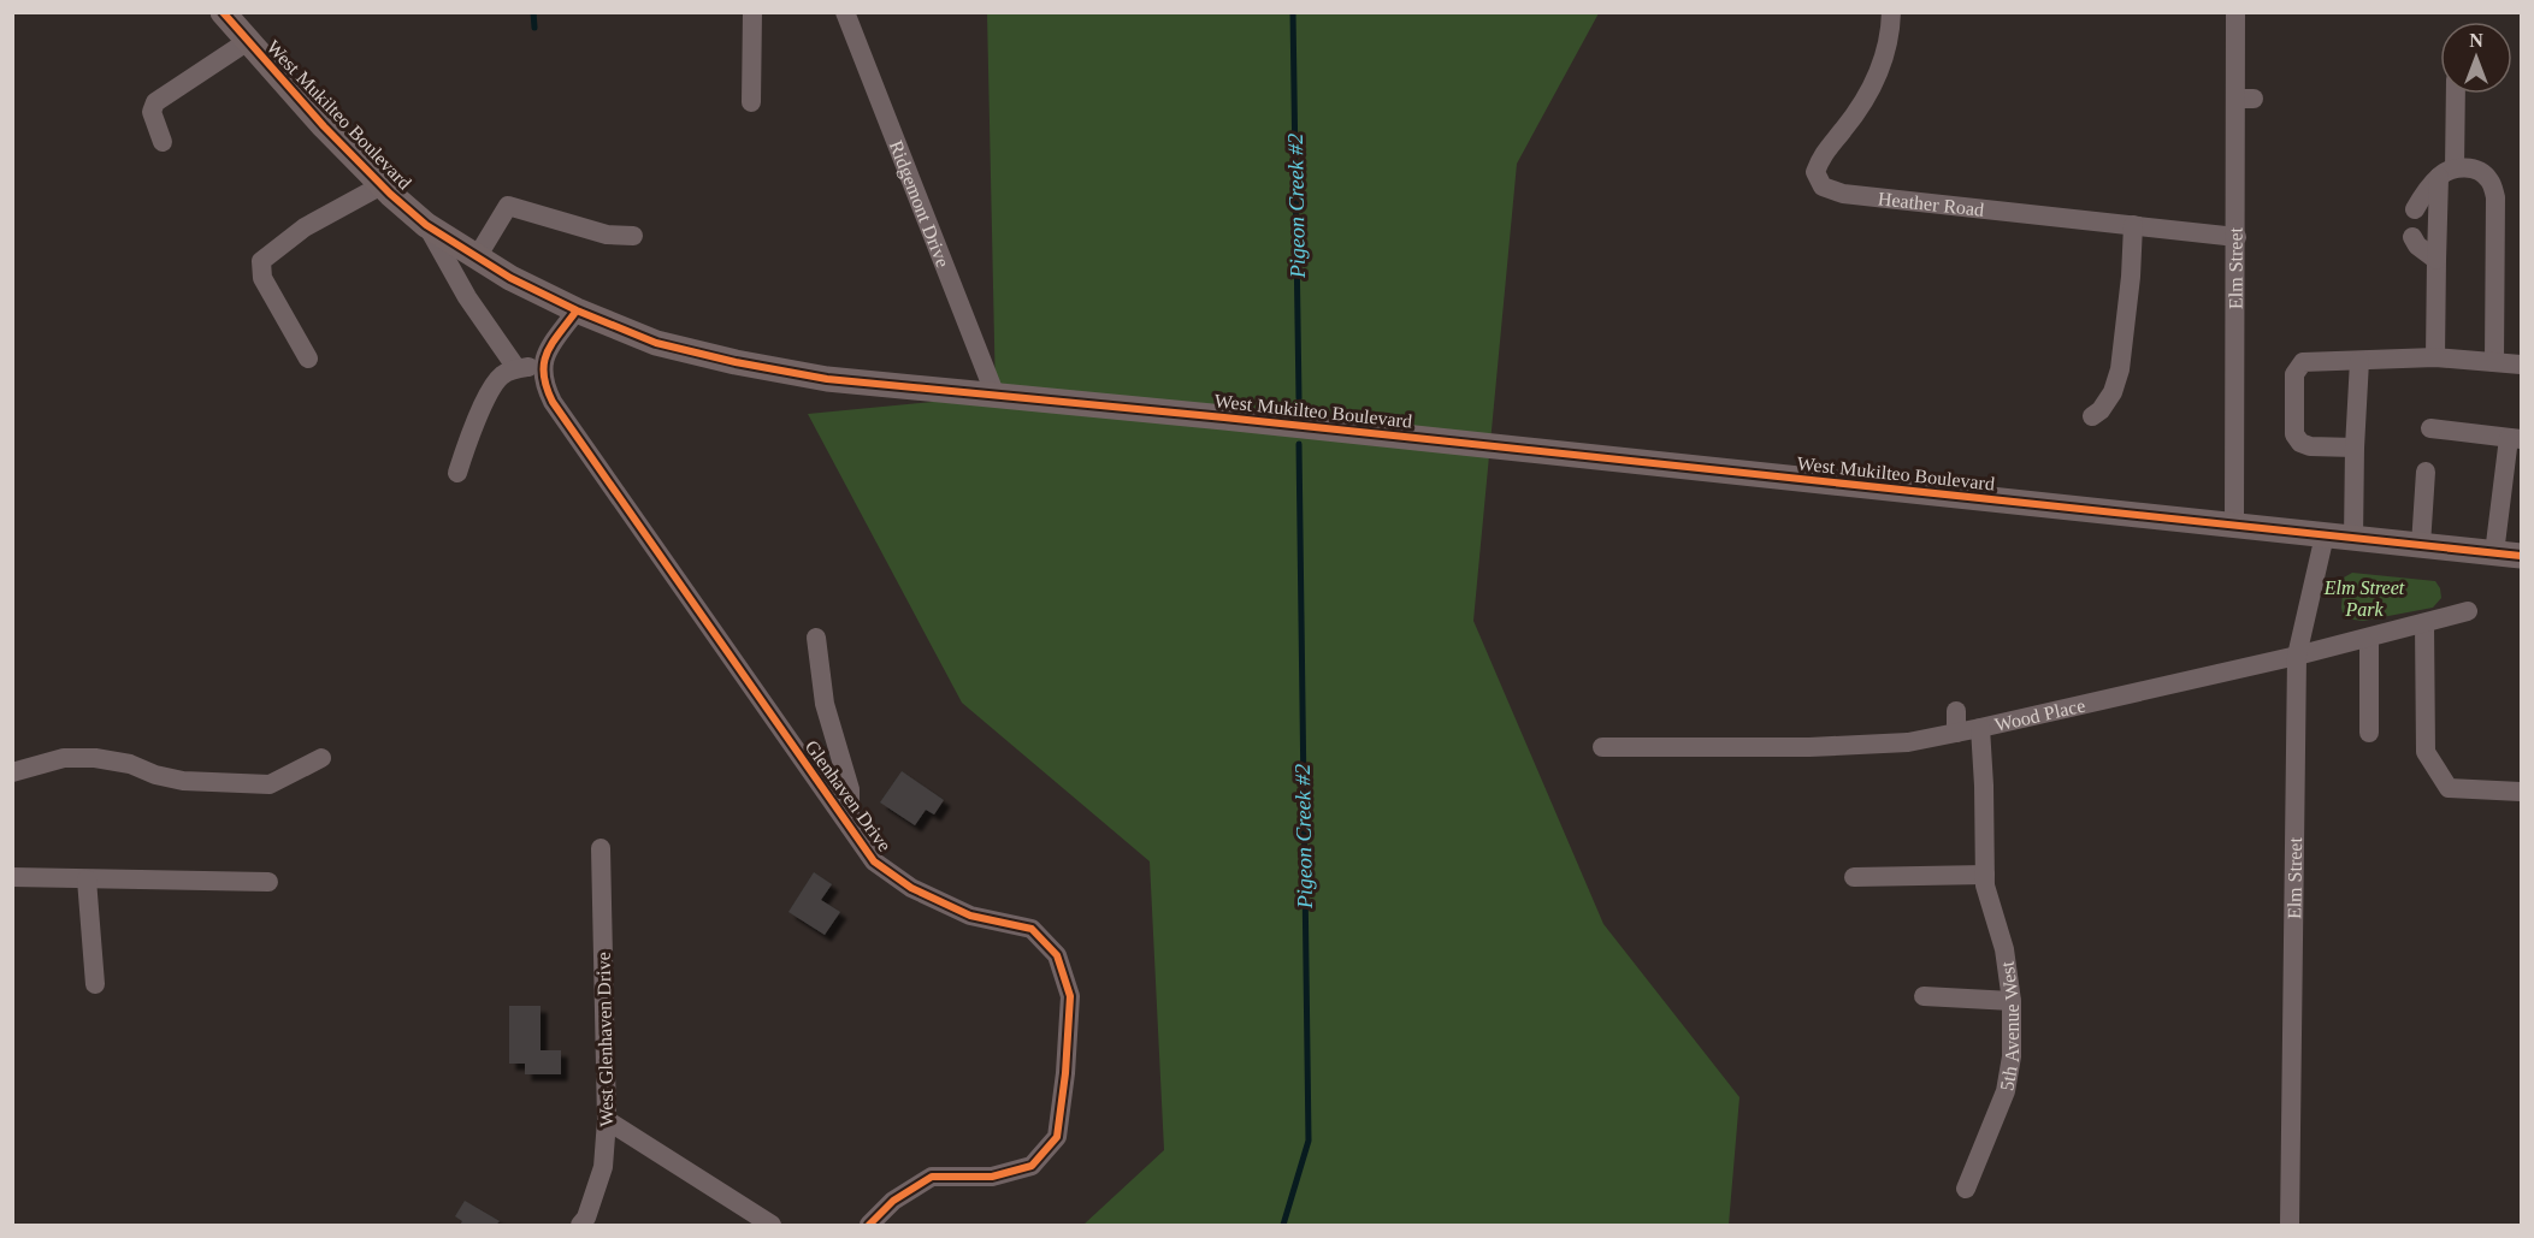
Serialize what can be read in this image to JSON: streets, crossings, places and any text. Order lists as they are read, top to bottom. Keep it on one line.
{"streets":{"main road":["West Mukilteo Boulevard"],"street":["Heather Road","Ridgemont Drive","Elm Street","Wood Place","Glenhaven Drive","5th Avenue West","West Glenhaven Drive"]},"crossings":[["West Mukilteo Boulevard","Ridgemont Drive"],["West Mukilteo Boulevard","Elm Street"],["Heather Road","Elm Street"],["Elm Street","Wood Place"],["Wood Place","5th Avenue West"]],"water":["Pigeon Creek #2"],"parks":["Elm Street Park"],"north":"top"}
